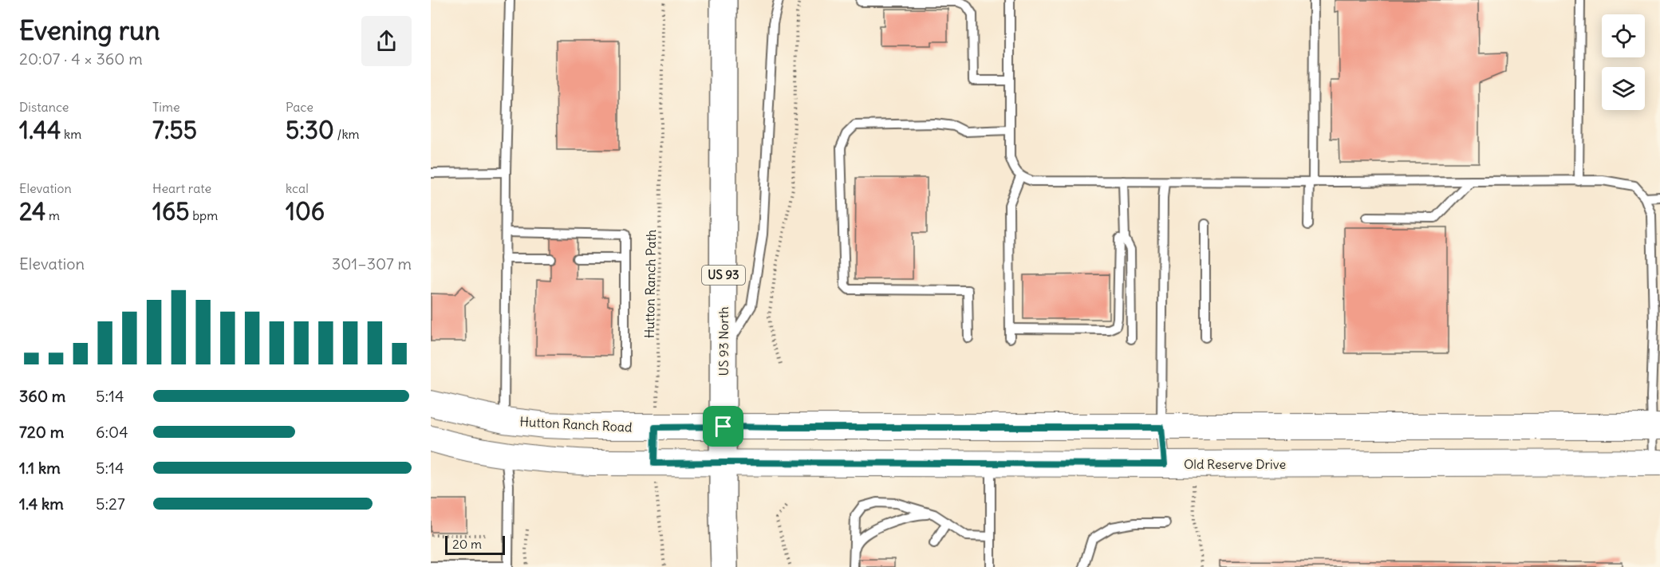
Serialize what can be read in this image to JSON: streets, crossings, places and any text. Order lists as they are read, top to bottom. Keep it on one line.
{"streets":{"main road":["US 93","US 93 North","Hutton Ranch Road","Old Reserve Drive"],"path":["Hutton Ranch Path"]},"crossings":[["Hutton Ranch Path","Hutton Ranch Road"],["US 93 North","Hutton Ranch Road"],["US 93 North","Old Reserve Drive"]],"scale_bar":"20 m","page":{"heading":["Evening run","20:07 · 4 × 360 m"],"stats":[["Distance","1.44 km"],["Time","7:55"],["Pace","5:30 /km"],["Elevation","24 m"],["Heart rate","165 bpm"],["kcal","106"]],"chart":["Elevation","301–307 m"],"list":[{"name":"360 m","note":"5:14"},{"name":"720 m","note":"6:04"},{"name":"1.1 km","note":"5:14"},{"name":"1.4 km","note":"5:27"}],"scale":"20 m"}}
